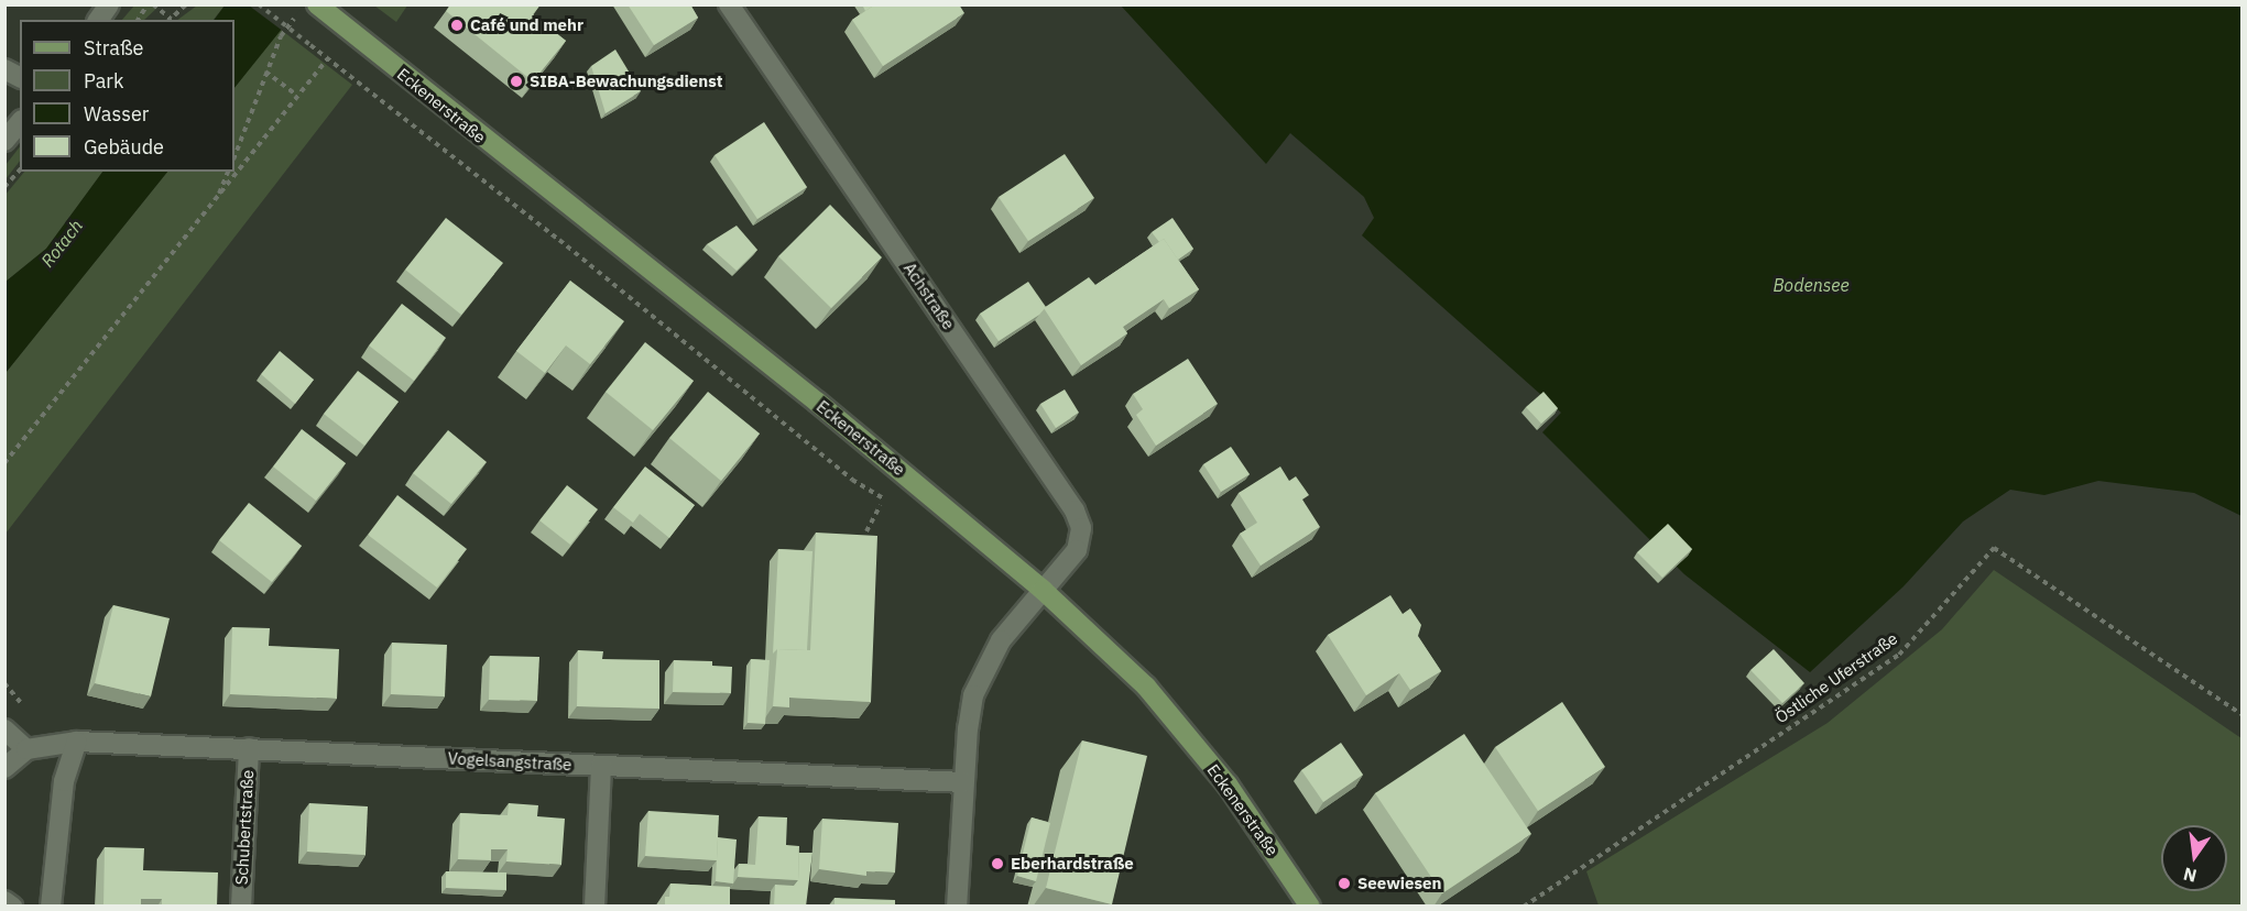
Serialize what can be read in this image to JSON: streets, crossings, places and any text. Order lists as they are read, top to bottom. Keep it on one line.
{"streets":{"main road":["Eckenerstraße"],"street":["Achstraße","Vogelsangstraße","Schubertstraße"],"path":["Östliche Uferstraße"]},"crossings":[["Eckenerstraße","Achstraße"],["Vogelsangstraße","Schubertstraße"]],"water":["Rotach","Bodensee"],"places":["Café und mehr","SIBA-Bewachungsdienst","Eberhardstraße","Seewiesen"],"legend":["Straße","Park","Wasser","Gebäude"],"north":"bottom"}
